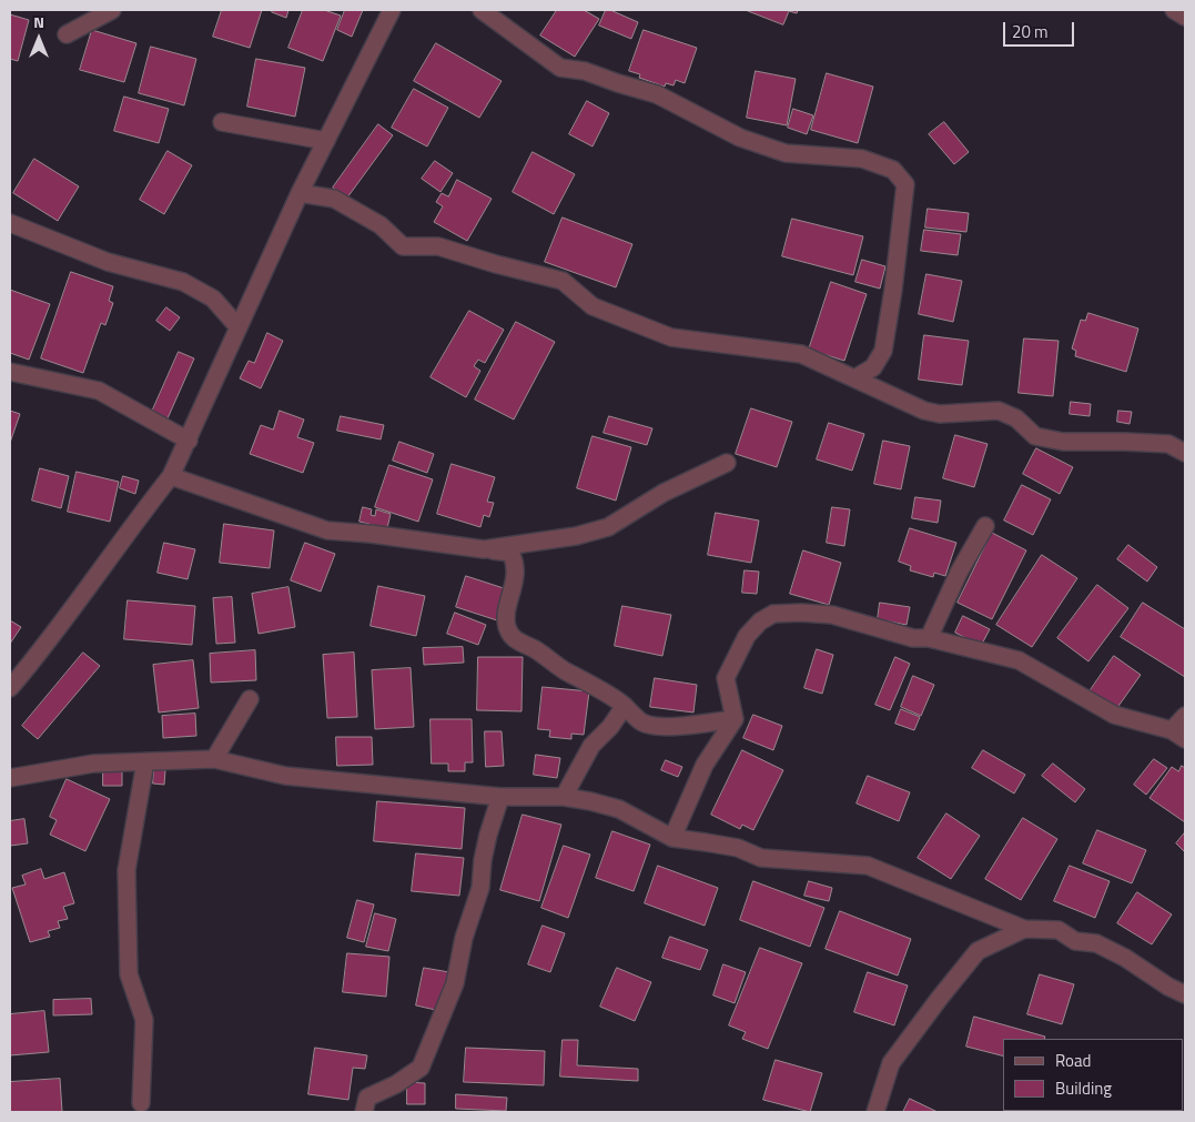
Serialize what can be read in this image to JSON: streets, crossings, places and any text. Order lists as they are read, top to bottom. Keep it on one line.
{"legend":["Road","Building"],"scale_bar":"20 m","north":"top"}
